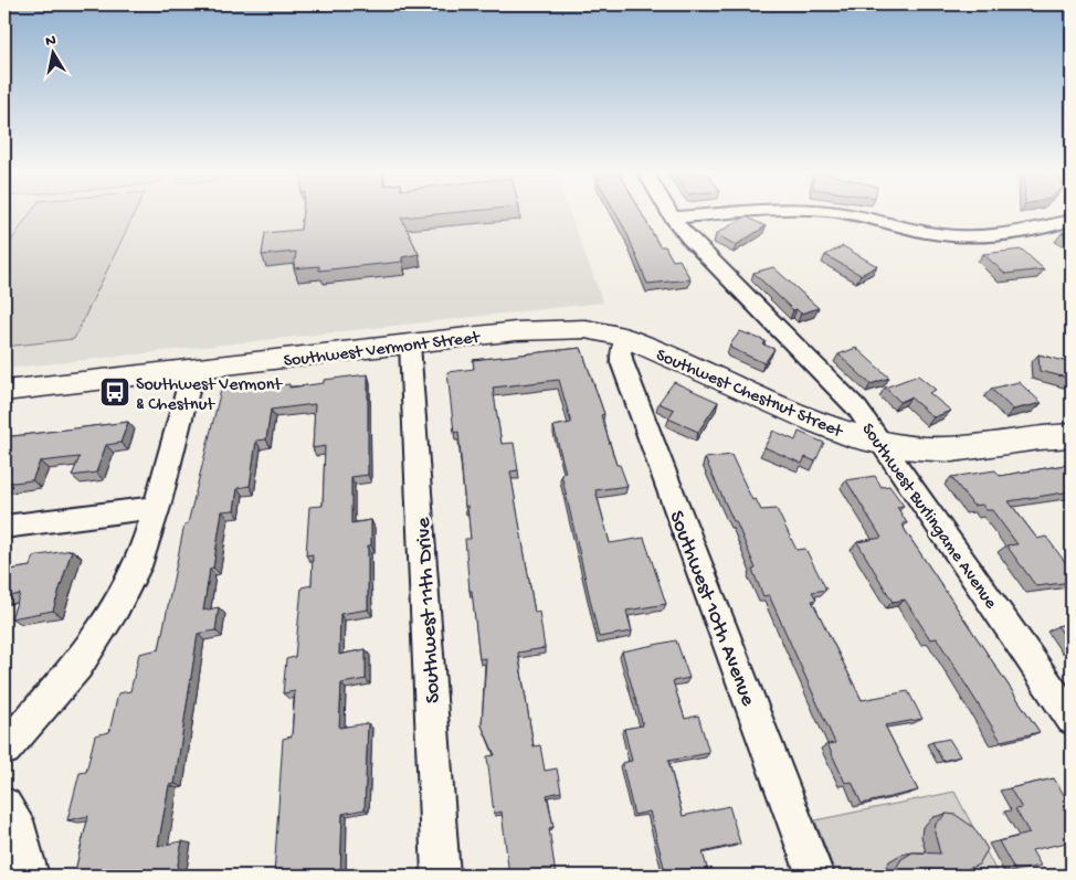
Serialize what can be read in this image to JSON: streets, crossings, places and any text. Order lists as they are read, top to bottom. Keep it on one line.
{"streets":{"street":["Southwest Vermont Street","Southwest Chestnut Street","Southwest Burlingame Avenue","Southwest 10th Avenue","Southwest 11th Drive"]},"crossings":[["Southwest Vermont Street","Southwest Chestnut Street"],["Southwest Vermont Street","Southwest 10th Avenue"],["Southwest Vermont Street","Southwest 11th Drive"],["Southwest Chestnut Street","Southwest Burlingame Avenue"],["Southwest Chestnut Street","Southwest 10th Avenue"]],"places":{"bus stop":["Southwest Vermont & Chestnut"]},"north":"top"}
